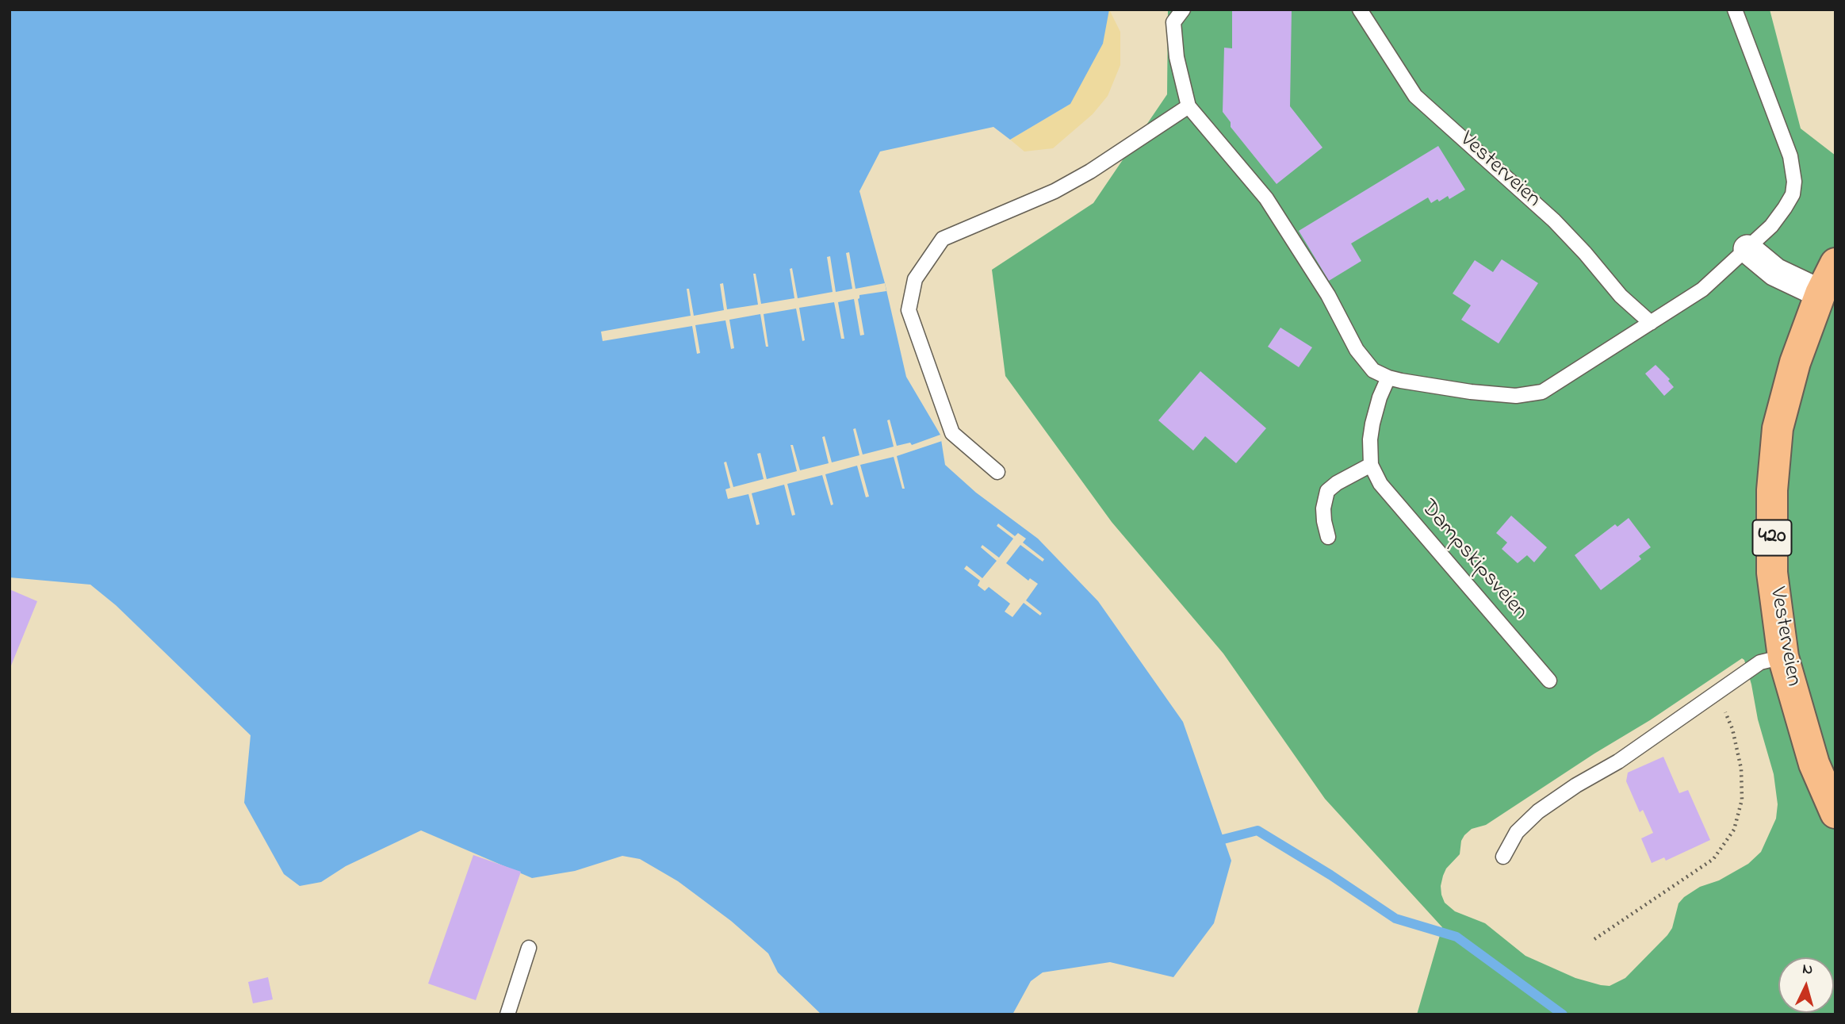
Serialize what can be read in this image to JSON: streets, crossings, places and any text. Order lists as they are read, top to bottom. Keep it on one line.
{"streets":{"main road":["Vesterveien","420"],"lane":["Dampskipsveien"]},"north":"top"}
